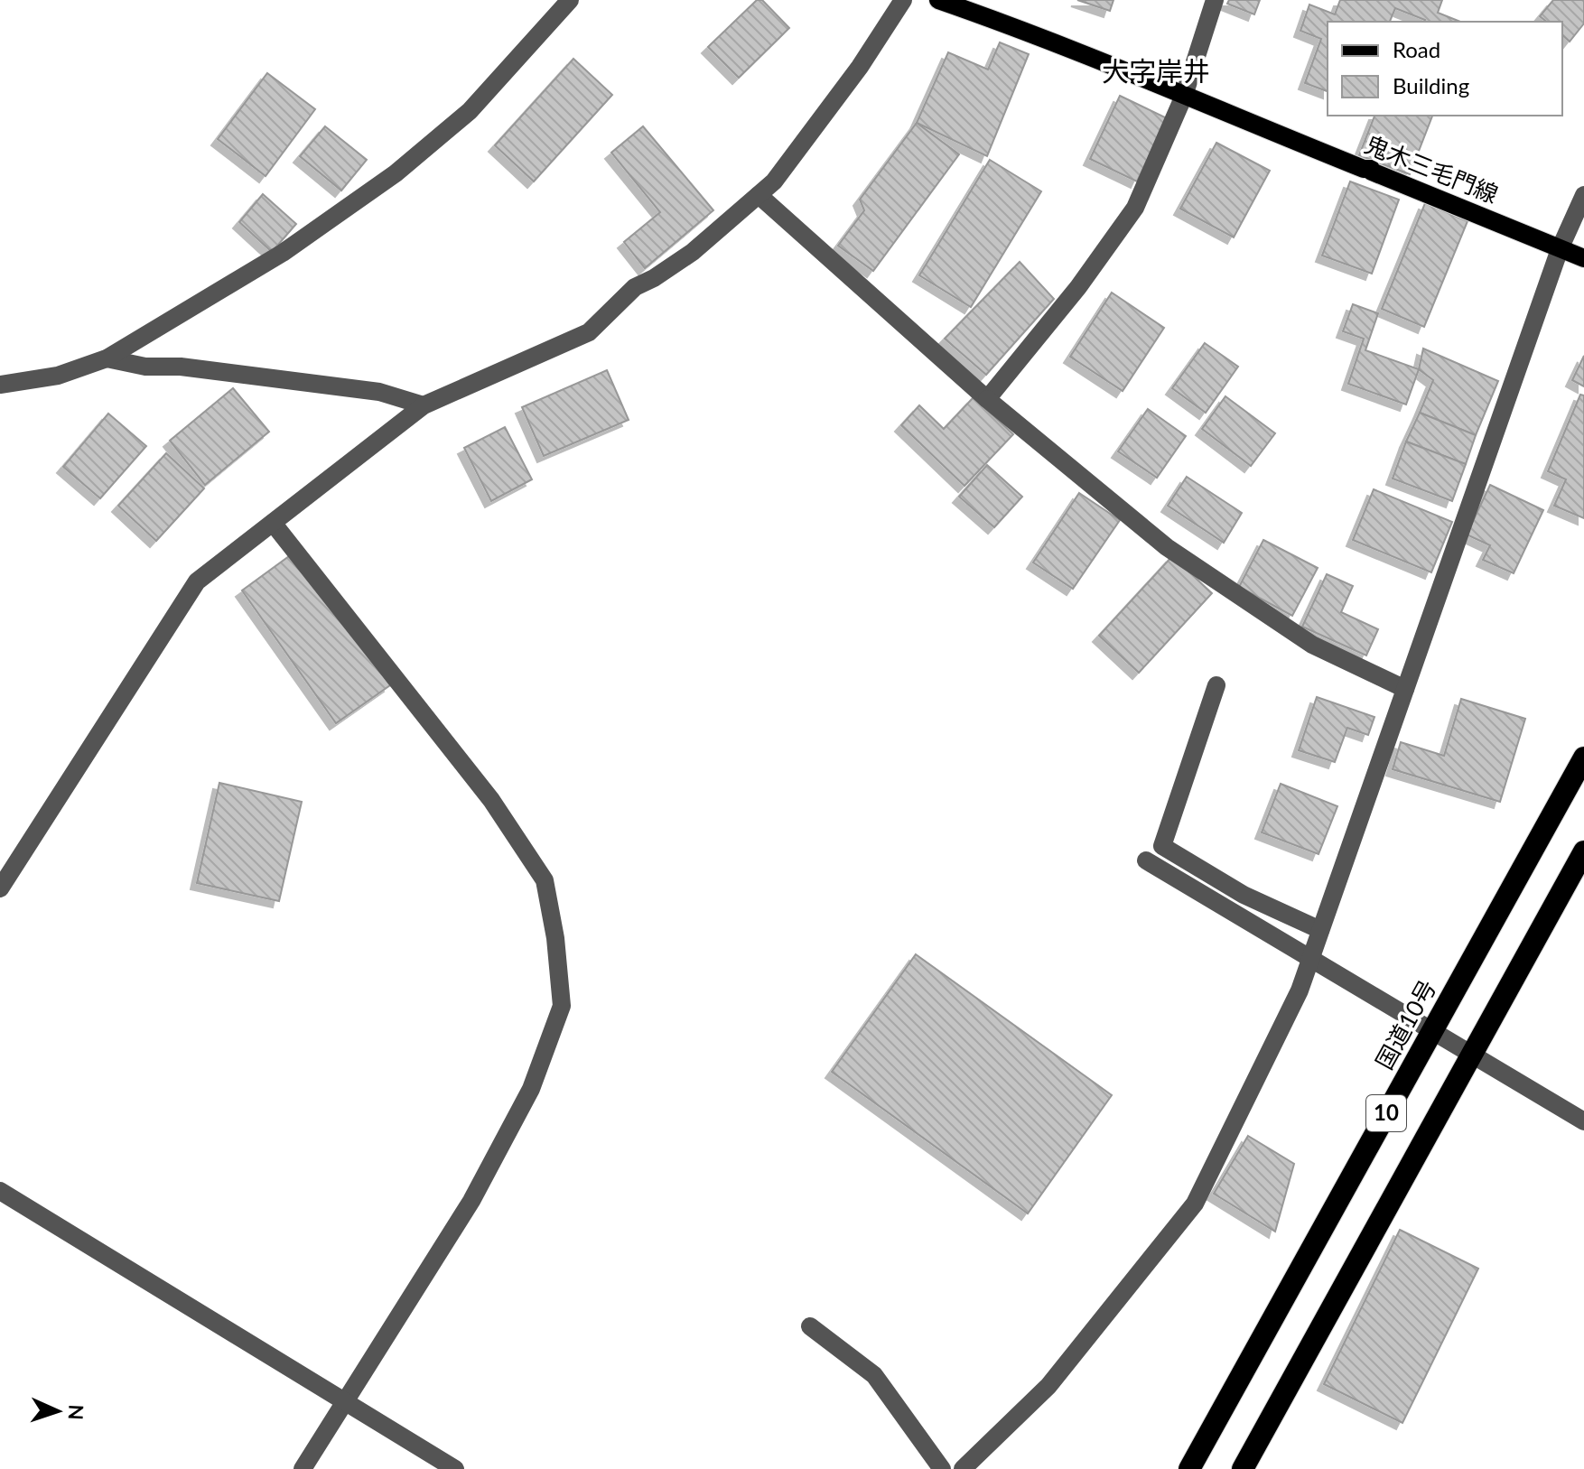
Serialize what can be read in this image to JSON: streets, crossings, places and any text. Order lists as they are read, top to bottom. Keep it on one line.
{"streets":{"highway":["国道10号","10"],"main road":["鬼木三毛門線"]},"districts":["大字岸井"],"legend":["Road","Building"],"north":"right"}
